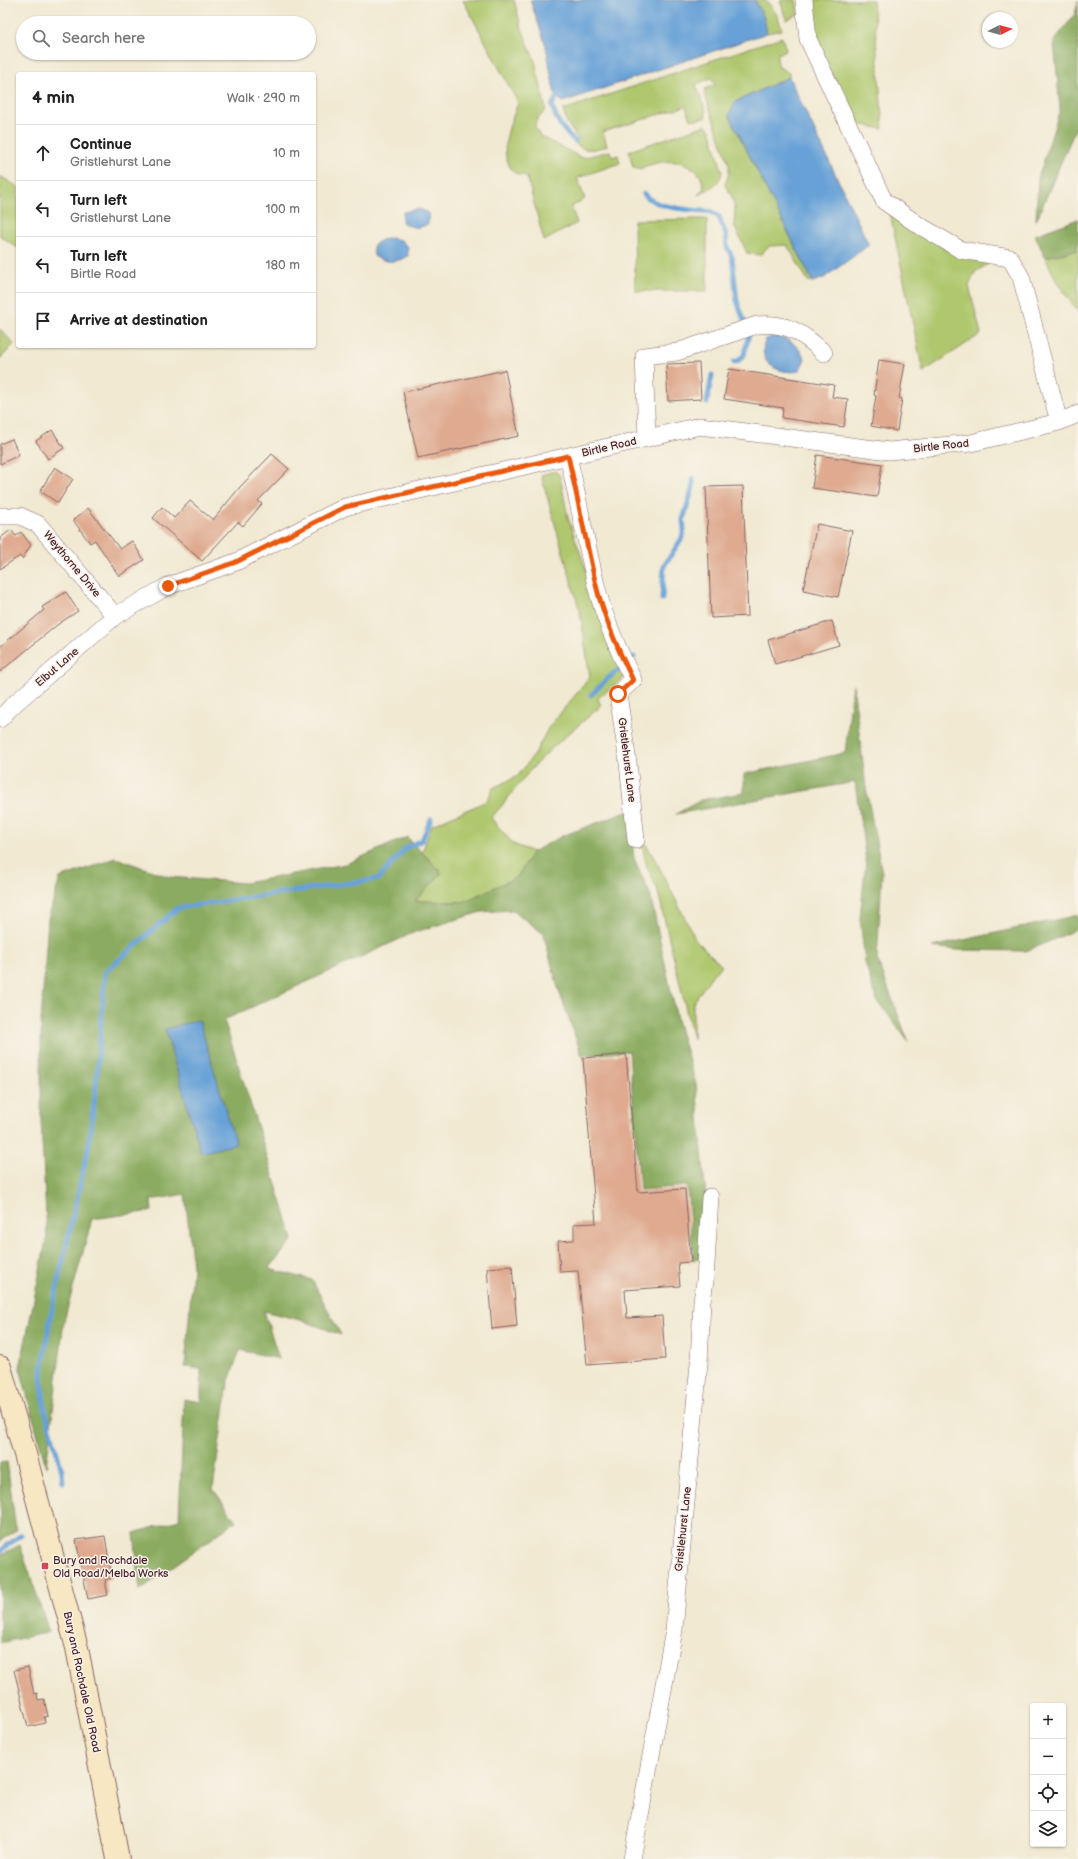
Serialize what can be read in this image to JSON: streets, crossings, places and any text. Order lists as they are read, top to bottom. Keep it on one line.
{"streets":{"main road":["Bury and Rochdale Old Road"],"street":["Birtle Road","Weythorne Drive","Elbut Lane","Gristlehurst Lane"]},"crossings":[["Birtle Road","Weythorne Drive"],["Birtle Road","Elbut Lane"],["Birtle Road","Gristlehurst Lane"],["Weythorne Drive","Elbut Lane"]],"places":{"transit":["Bury and Rochdale Old Road/Melba Works"]},"north":"right","page":{"search":"Search here","heading":["4 min","Walk · 290 m"],"list":[["Continue","Gristlehurst Lane","10 m"],["Turn left","Gristlehurst Lane","100 m"],["Turn left","Birtle Road","180 m"],"Arrive at destination"],"map_buttons":["+","−"]}}
